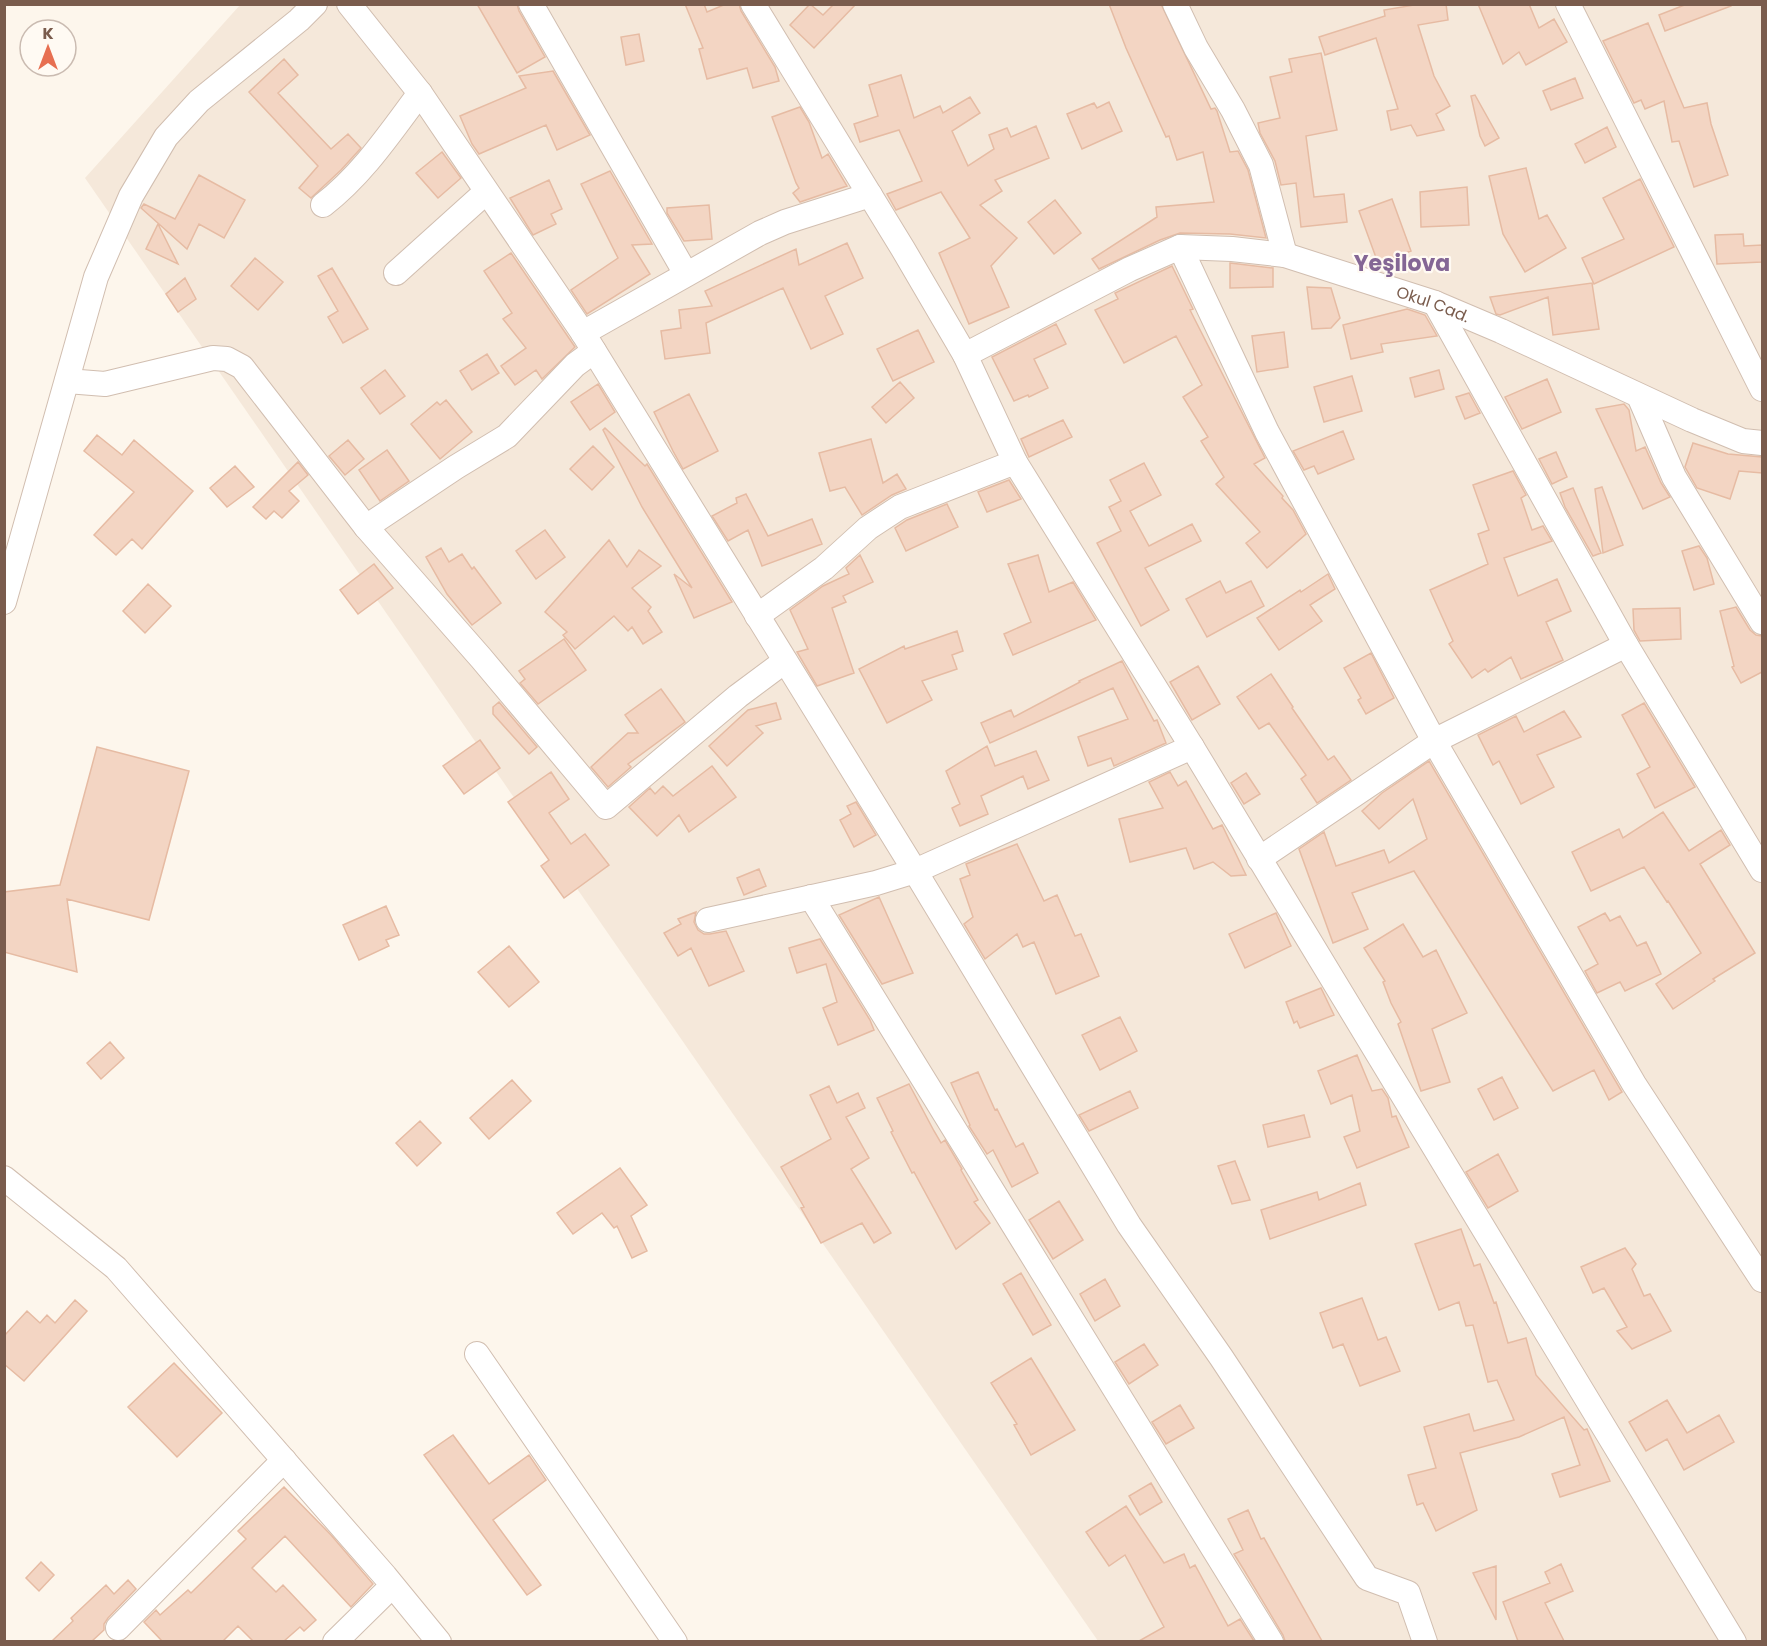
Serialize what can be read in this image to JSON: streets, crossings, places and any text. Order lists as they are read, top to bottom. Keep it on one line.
{"streets":{"street":["Okul Cad."]},"districts":["Yeşilova"],"north":"top"}
